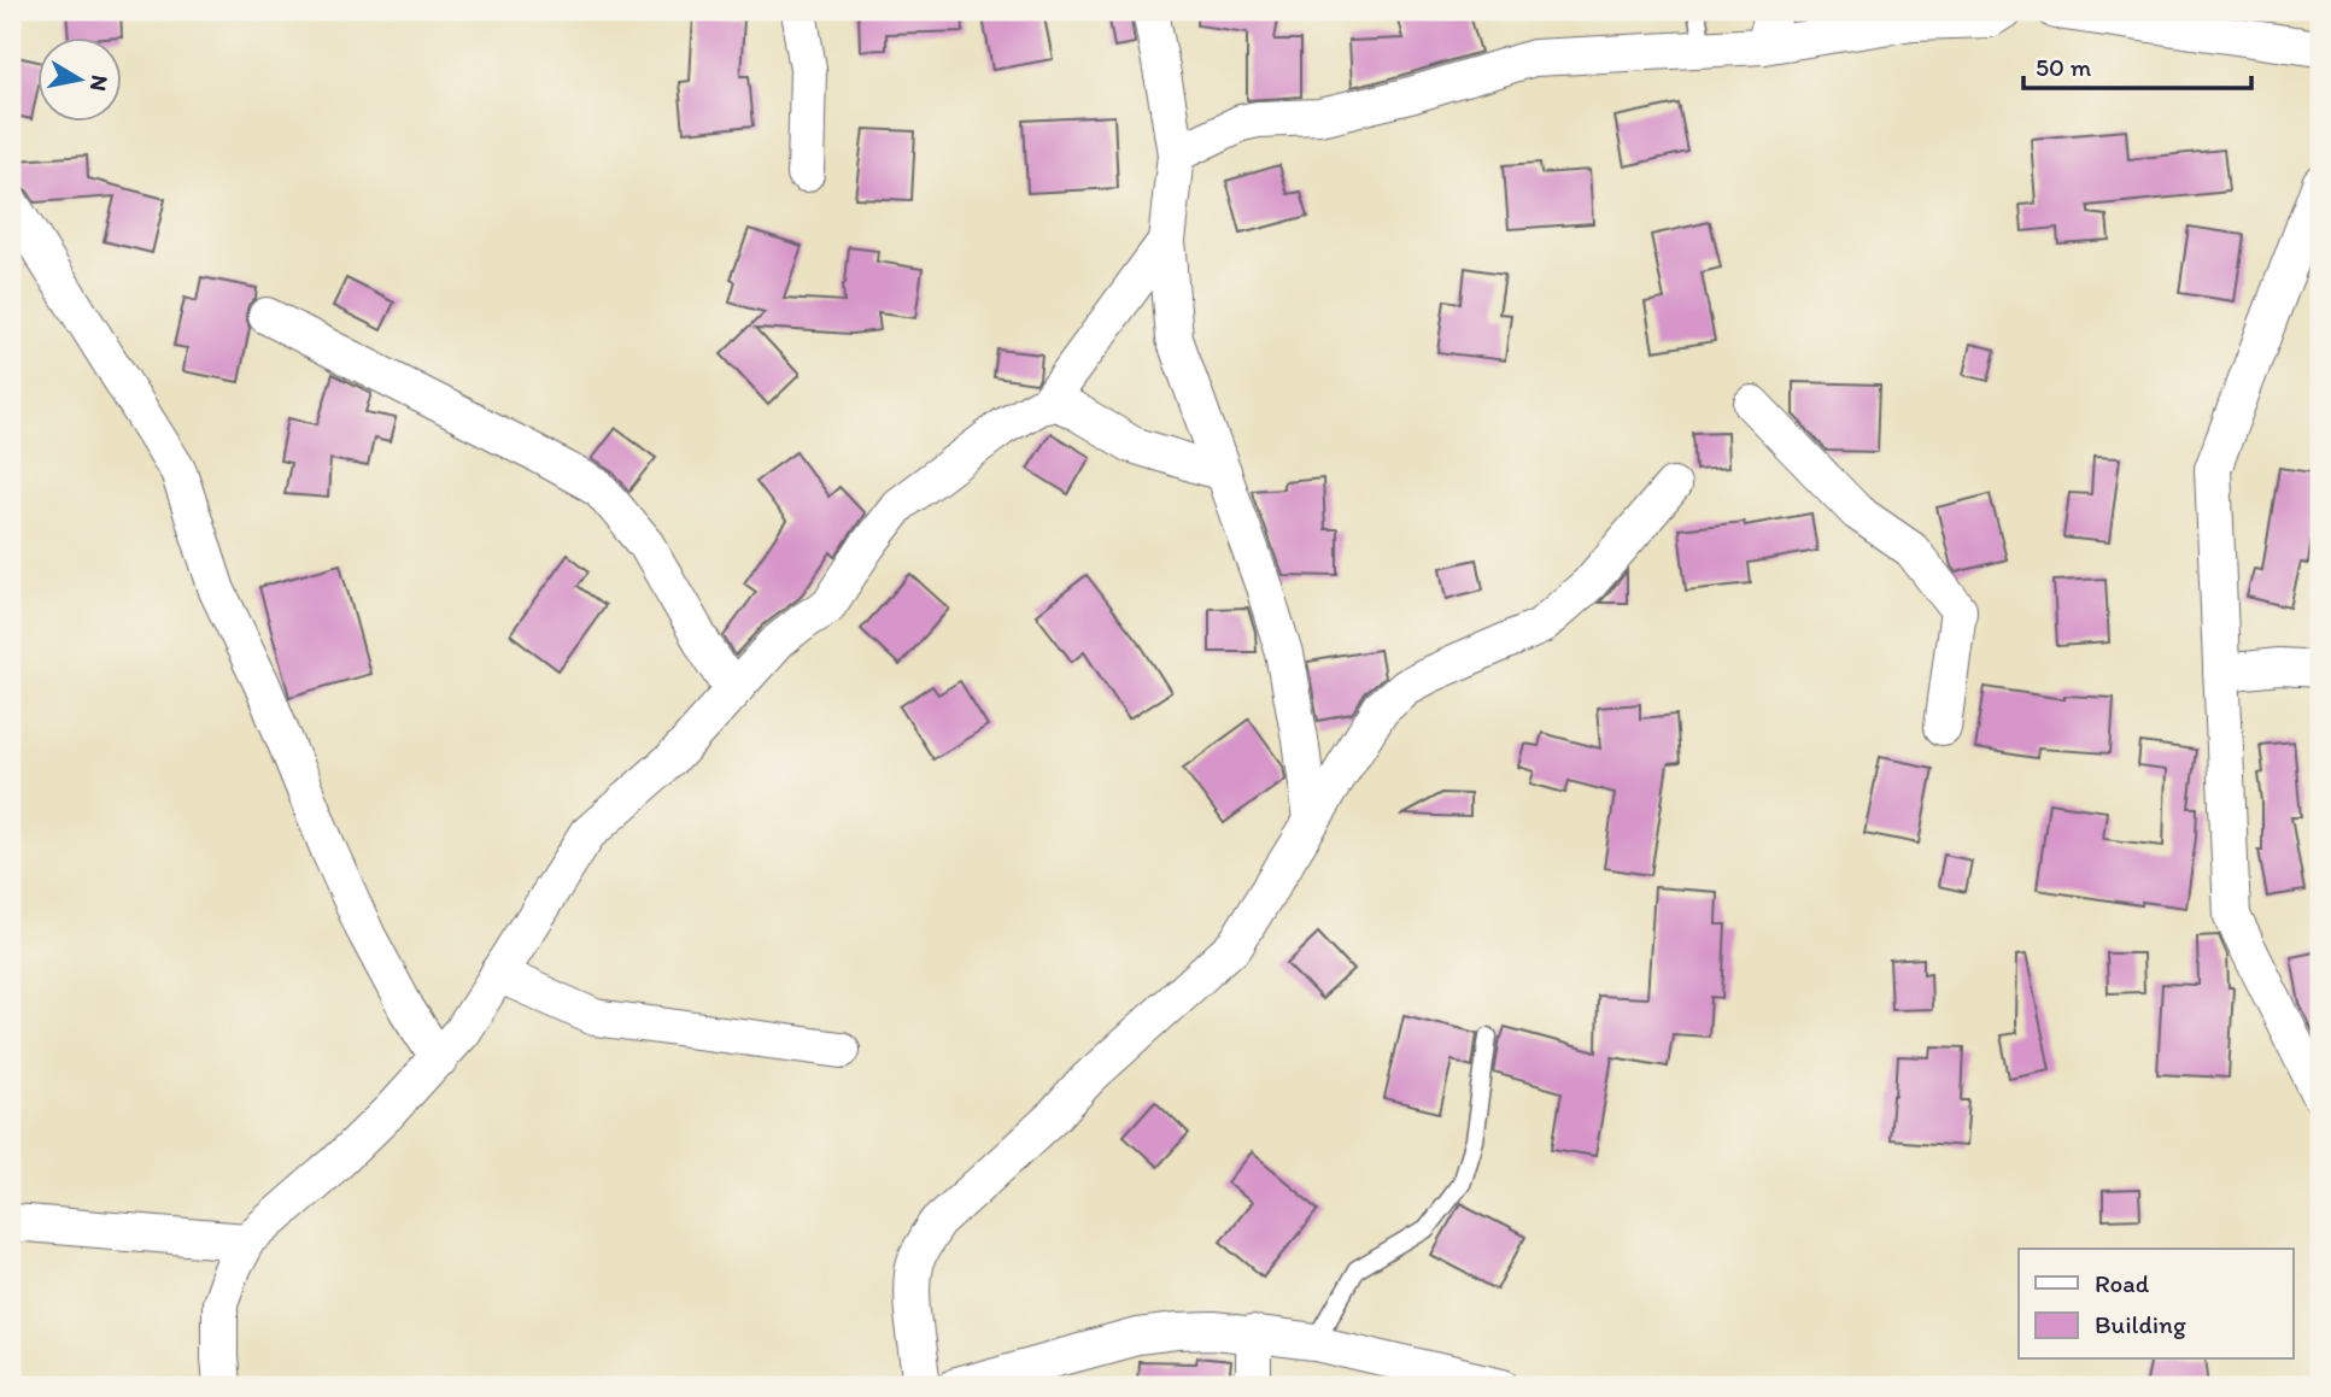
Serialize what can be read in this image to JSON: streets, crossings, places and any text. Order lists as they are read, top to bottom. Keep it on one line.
{"legend":["Road","Building"],"scale_bar":"50 m","north":"right"}
